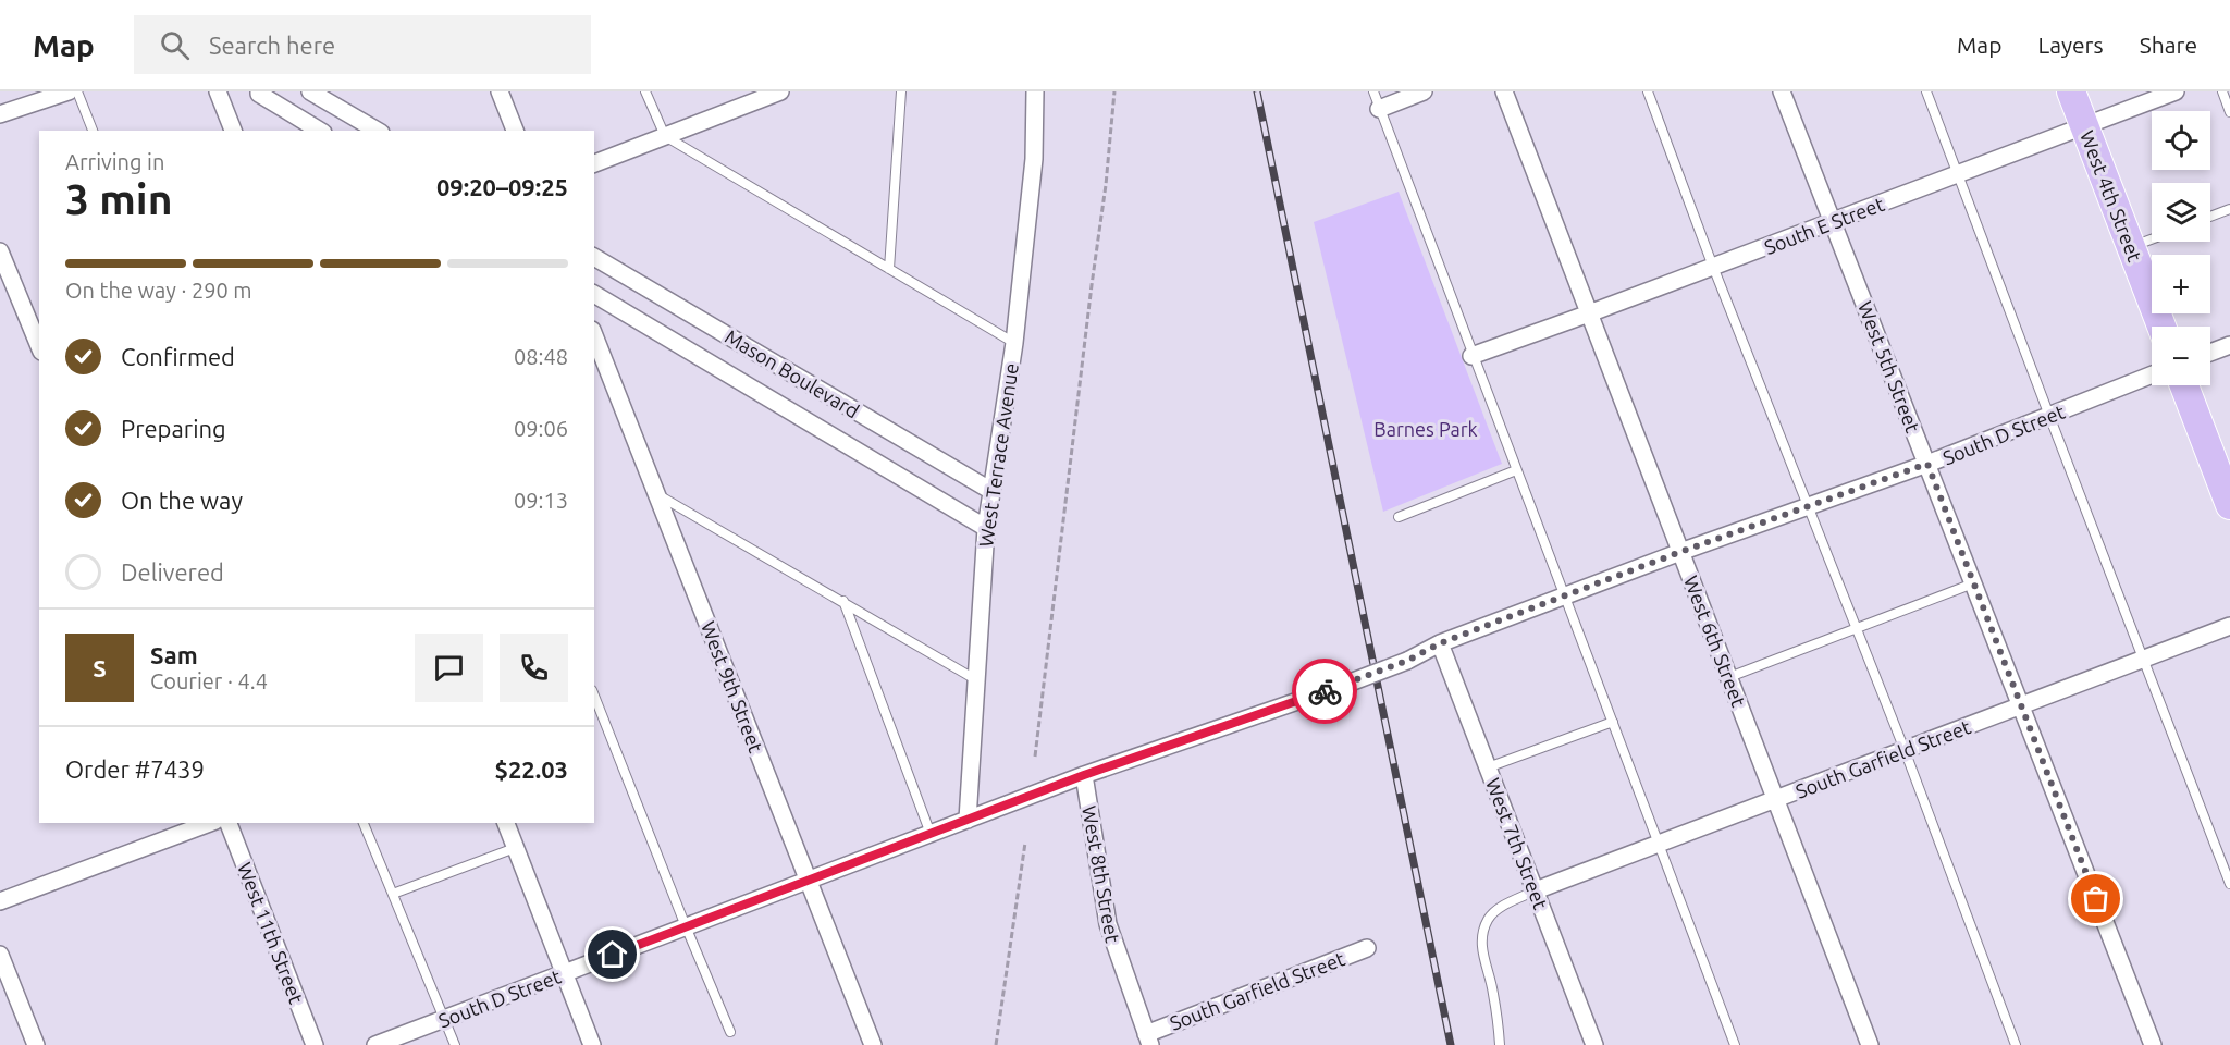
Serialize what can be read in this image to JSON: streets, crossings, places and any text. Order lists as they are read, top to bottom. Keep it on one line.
{"streets":{"highway":["West 4th Street"],"street":["South E Street","West 5th Street","Mason Boulevard","South D Street","West Terrace Avenue","West 6th Street","West 9th Street","South Garfield Street","West 7th Street","West 8th Street","West 11th Street"]},"crossings":[["West 4th Street","South E Street"],["South E Street","West 5th Street"],["South E Street","West 6th Street"],["West 5th Street","South D Street"],["West 5th Street","South Garfield Street"],["Mason Boulevard","West Terrace Avenue"],["South D Street","West Terrace Avenue"],["South D Street","West 6th Street"],["South D Street","West 9th Street"],["South D Street","West 7th Street"],["South D Street","West 8th Street"],["West 6th Street","South Garfield Street"],["South Garfield Street","West 7th Street"],["South Garfield Street","West 8th Street"]],"parks":["Barnes Park"],"page":{"header":"Map","search":"Search here","nav":["Map","Layers","Share"],"map_buttons":["+","−"],"heading":["3 min","Arriving in","09:20–09:25"],"panel":["Sam","Courier · 4.4","Order #7439","$22.03"],"bar":"On the way · 290 m","list":[["Confirmed","08:48"],["Preparing","09:06"],["On the way","09:13"],"Delivered"],"round":"S"}}
